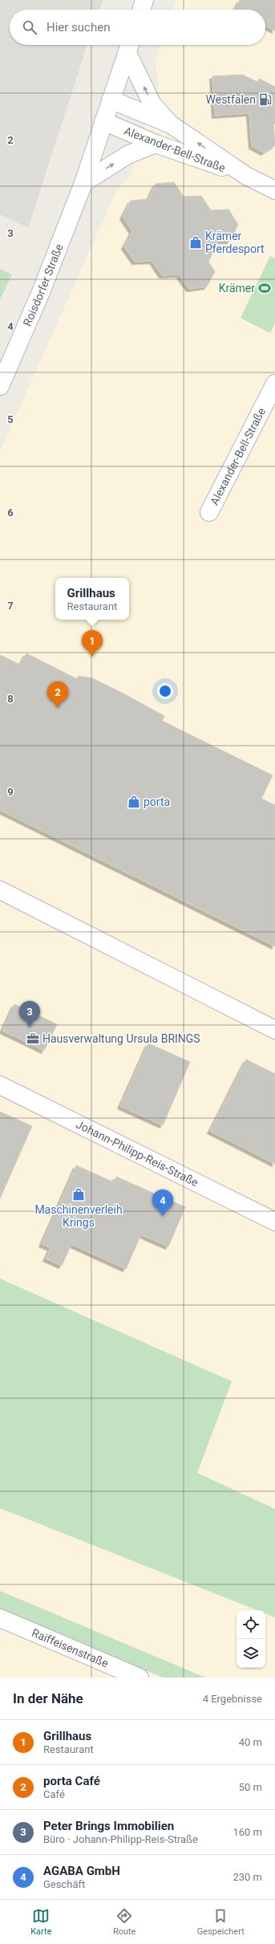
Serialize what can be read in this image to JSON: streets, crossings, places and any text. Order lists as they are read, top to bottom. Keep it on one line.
{"streets":{"street":["Alexander-Bell-Straße","Roisdorfer Straße","Johann-Philipp-Reis-Straße","Raiffeisenstraße"]},"crossings":[["Alexander-Bell-Straße","Roisdorfer Straße"]],"places":{"fuel station":["Westfalen"],"shop":["Krämer Pferdesport","porta","Maschinenverleih Krings"],"sports":["Krämer"],"office":["Hausverwaltung Ursula BRINGS"]},"page":{"search":"Hier suchen","popup":["Grillhaus","Restaurant"],"pins":["1","2","3","4"],"heading":["In der Nähe","4 Ergebnisse"],"list":[{"mark":"1","name":"Grillhaus","note":"Restaurant","value":"40 m"},{"mark":"2","name":"porta Café","note":"Café","value":"50 m"},{"mark":"3","name":"Peter Brings Immobilien","note":"Büro · Johann-Philipp-Reis-Straße","value":"160 m"},{"mark":"4","name":"AGABA GmbH","note":"Geschäft","value":"230 m"}],"nav":["Karte","Route","Gespeichert"]},"grid":{"rows":["2","3","4","5","6","7","8","9"]}}
